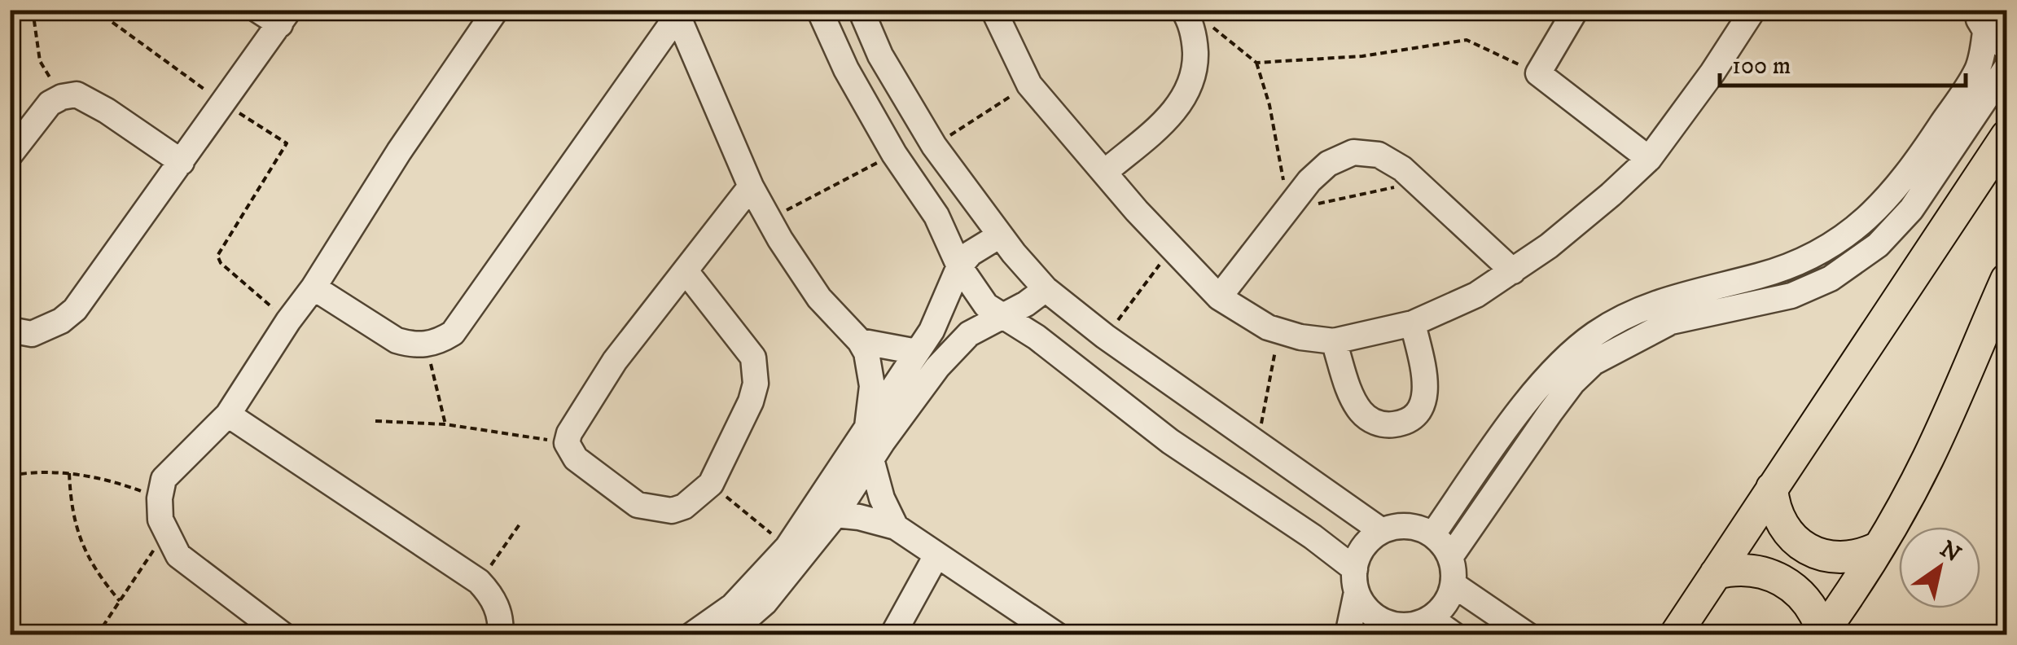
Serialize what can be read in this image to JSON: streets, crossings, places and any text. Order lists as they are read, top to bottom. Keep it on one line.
{"scale_bar":"100 m","north":"top right"}
